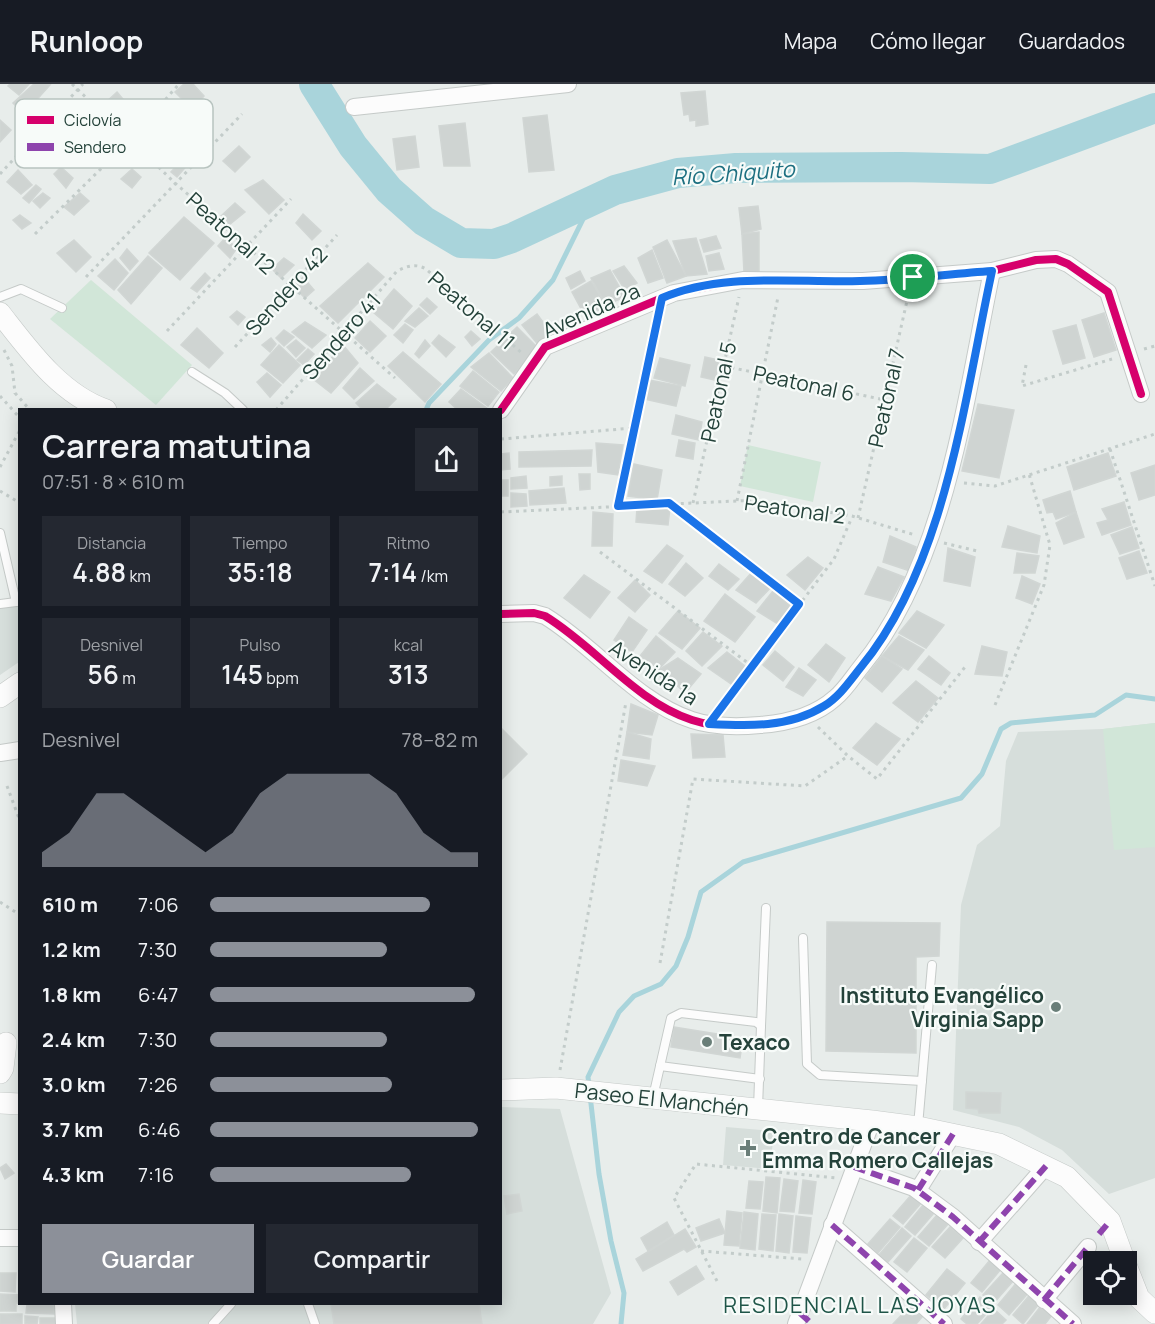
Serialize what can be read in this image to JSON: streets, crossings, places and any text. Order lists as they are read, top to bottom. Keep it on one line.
{"streets":{"street":["Avenida 2a","Avenida 1a","Paseo El Manchén"],"path":["Peatonal 12","Sendero 42","Peatonal 11","Sendero 41","Peatonal 6","Peatonal 5","Peatonal 7","Peatonal 2"]},"crossings":[["Peatonal 12","Sendero 42"],["Peatonal 12","Sendero 41"],["Peatonal 11","Avenida 2a"],["Peatonal 11","Sendero 41"],["Avenida 2a","Peatonal 5"],["Avenida 2a","Peatonal 7"],["Avenida 2a","Avenida 1a"],["Peatonal 6","Peatonal 5"],["Peatonal 6","Peatonal 7"],["Peatonal 5","Peatonal 2"],["Peatonal 7","Peatonal 2"],["Peatonal 2","Avenida 1a"]],"districts":["RESIDENCIAL LAS JOYAS"],"water":["Río Chiquito"],"places":{"other":["Instituto Evangélico Virginia Sapp","Texaco"],"health":["Centro de Cancer Emma Romero Callejas"]},"legend":["Ciclovía","Sendero"],"page":{"header":"Runloop","nav":["Mapa","Cómo llegar","Guardados"],"heading":["Carrera matutina","07:51 · 8 × 610 m"],"stats":[["Distancia","4.88 km"],["Tiempo","35:18"],["Ritmo","7:14 /km"],["Desnivel","56 m"],["Pulso","145 bpm"],["kcal","313"]],"chart":["Desnivel","78–82 m"],"list":[{"name":"610 m","note":"7:06"},{"name":"1.2 km","note":"7:30"},{"name":"1.8 km","note":"6:47"},{"name":"2.4 km","note":"7:30"},{"name":"3.0 km","note":"7:26"},{"name":"3.7 km","note":"6:46"},{"name":"4.3 km","note":"7:16"}],"buttons":["Guardar","Compartir"]}}
